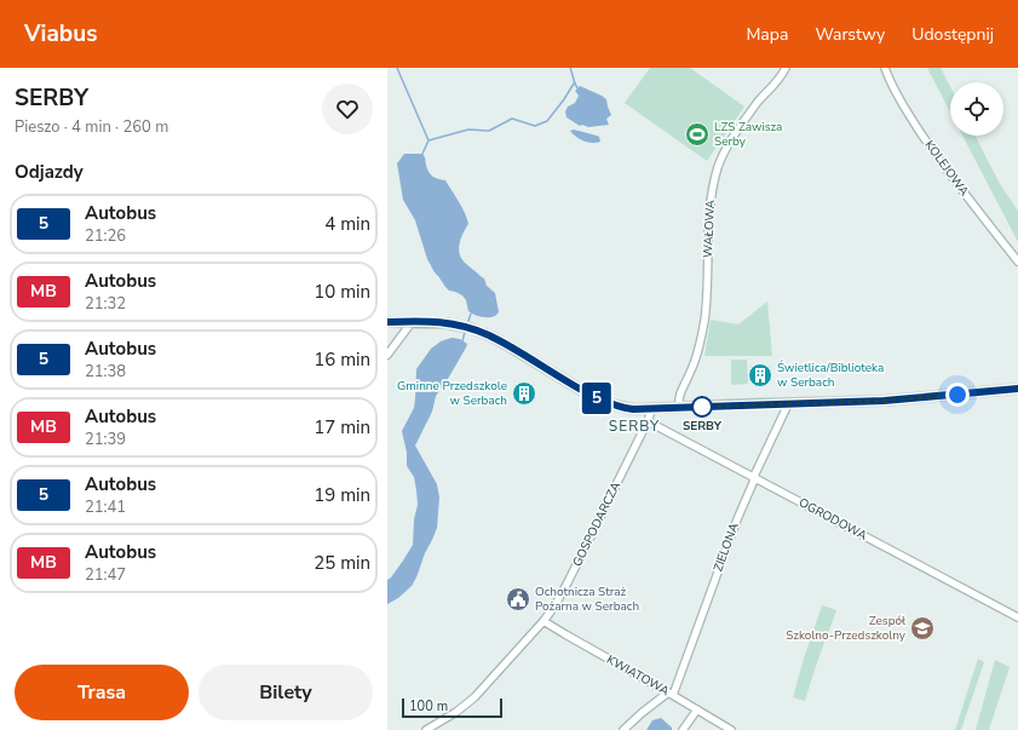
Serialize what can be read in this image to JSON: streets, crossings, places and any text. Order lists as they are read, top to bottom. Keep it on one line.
{"streets":{"street":["KOLEJOWA","WAŁOWA","OGRODOWA","GOSPODARCZA","ZIELONA","KWIATOWA"]},"crossings":[["OGRODOWA","GOSPODARCZA"],["OGRODOWA","ZIELONA"],["GOSPODARCZA","KWIATOWA"],["ZIELONA","KWIATOWA"]],"districts":["SERBY"],"places":{"sports":["LZS Zawisza Serby"],"building":["Świetlica/Biblioteka w Serbach","Gminne Przedszkole w Serbach"],"other":["SERBY"],"public building":["Ochotnicza Straż Pożarna w Serbach"],"school or university":["Zespół Szkolno-Przedszkolny"]},"lines":["bus line 5"],"scale_bar":"100 m","page":{"header":"Viabus","nav":["Mapa","Warstwy","Udostępnij"],"heading":[["SERBY","Pieszo · 4 min · 260 m"],"Odjazdy"],"on_map":"5","list":[{"mark":"5","name":"Autobus","note":"21:26","value":"4 min"},{"mark":"MB","name":"Autobus","note":"21:32","value":"10 min"},{"mark":"5","name":"Autobus","note":"21:38","value":"16 min"},{"mark":"MB","name":"Autobus","note":"21:39","value":"17 min"},{"mark":"5","name":"Autobus","note":"21:41","value":"19 min"},{"mark":"MB","name":"Autobus","note":"21:47","value":"25 min"}],"buttons":["Trasa","Bilety"],"scale":"100 m"}}
